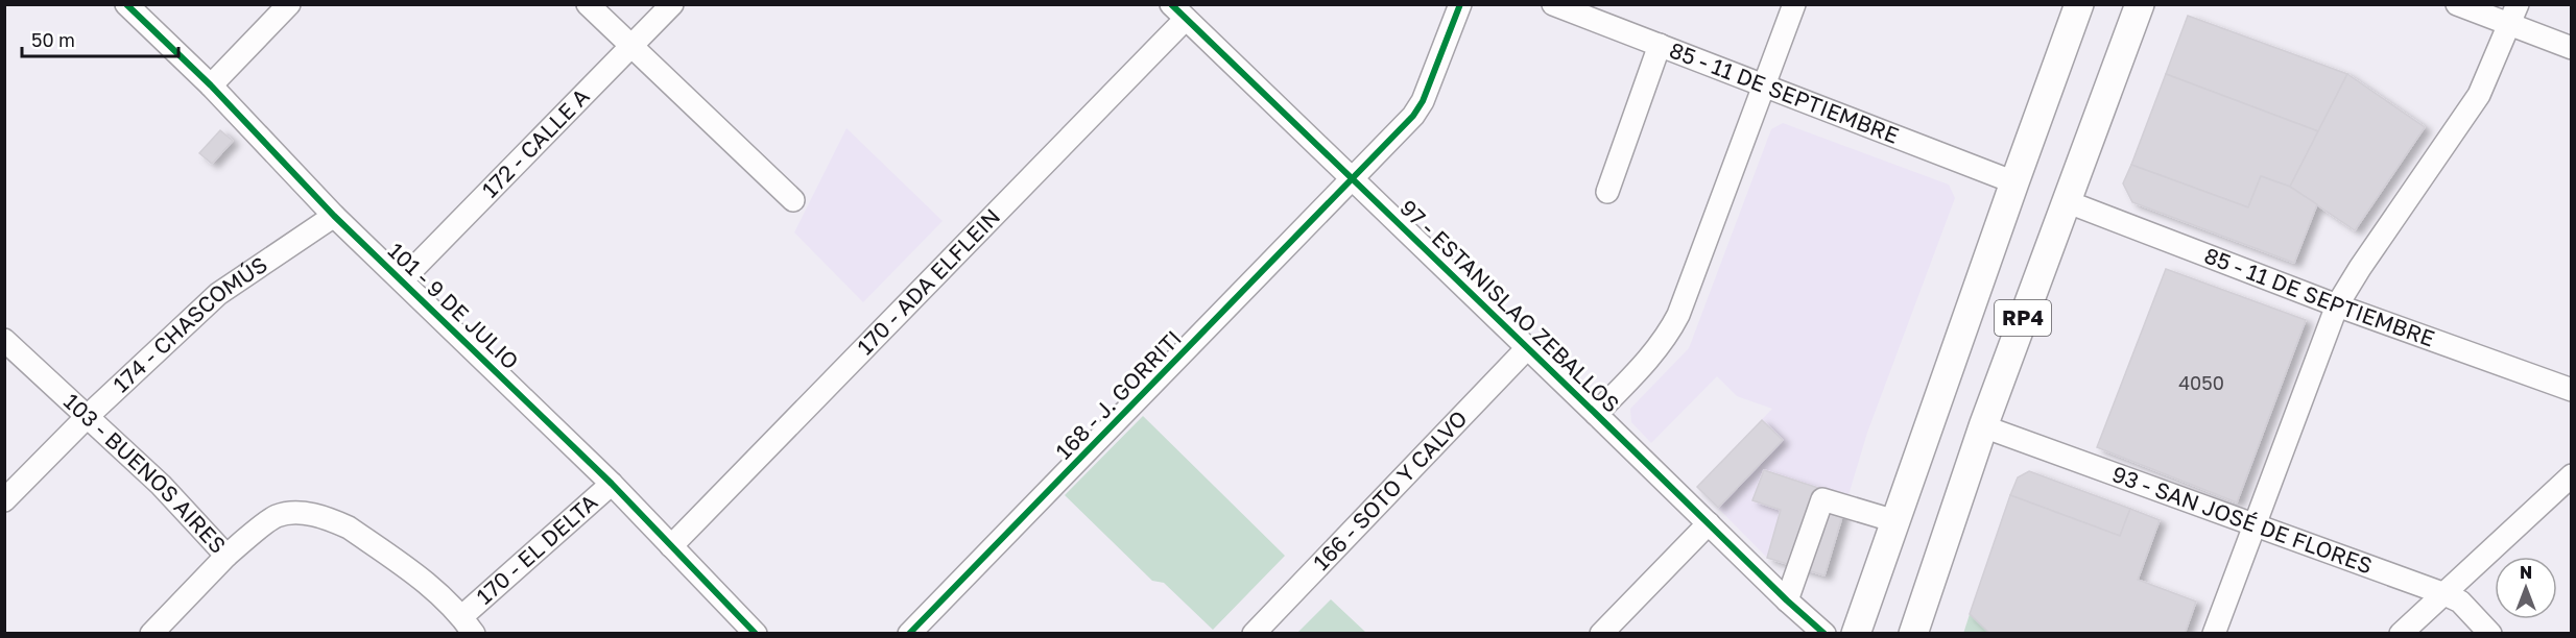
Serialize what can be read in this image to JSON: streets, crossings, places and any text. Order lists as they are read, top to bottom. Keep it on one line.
{"streets":{"main road":["RP4"],"street":["85 - 11 DE SEPTIEMBRE","172 - CALLE A","170 - ADA ELFLEIN","101 - 9 DE JULIO","97 - ESTANISLAO ZEBALLOS","174 - CHASCOMÚS","168 - J. GORRITI","103 - BUENOS AIRES","166 - SOTO Y CALVO","93 - SAN JOSÉ DE FLORES","170 - EL DELTA"]},"crossings":[["85 - 11 DE SEPTIEMBRE","RP4"],["172 - CALLE A","101 - 9 DE JULIO"],["170 - ADA ELFLEIN","101 - 9 DE JULIO"],["170 - ADA ELFLEIN","97 - ESTANISLAO ZEBALLOS"],["101 - 9 DE JULIO","174 - CHASCOMÚS"],["101 - 9 DE JULIO","170 - EL DELTA"],["97 - ESTANISLAO ZEBALLOS","168 - J. GORRITI"],["97 - ESTANISLAO ZEBALLOS","166 - SOTO Y CALVO"],["RP4","93 - SAN JOSÉ DE FLORES"],["174 - CHASCOMÚS","103 - BUENOS AIRES"],["103 - BUENOS AIRES","170 - EL DELTA"]],"house_numbers":["4050"],"scale_bar":"50 m","north":"top"}
